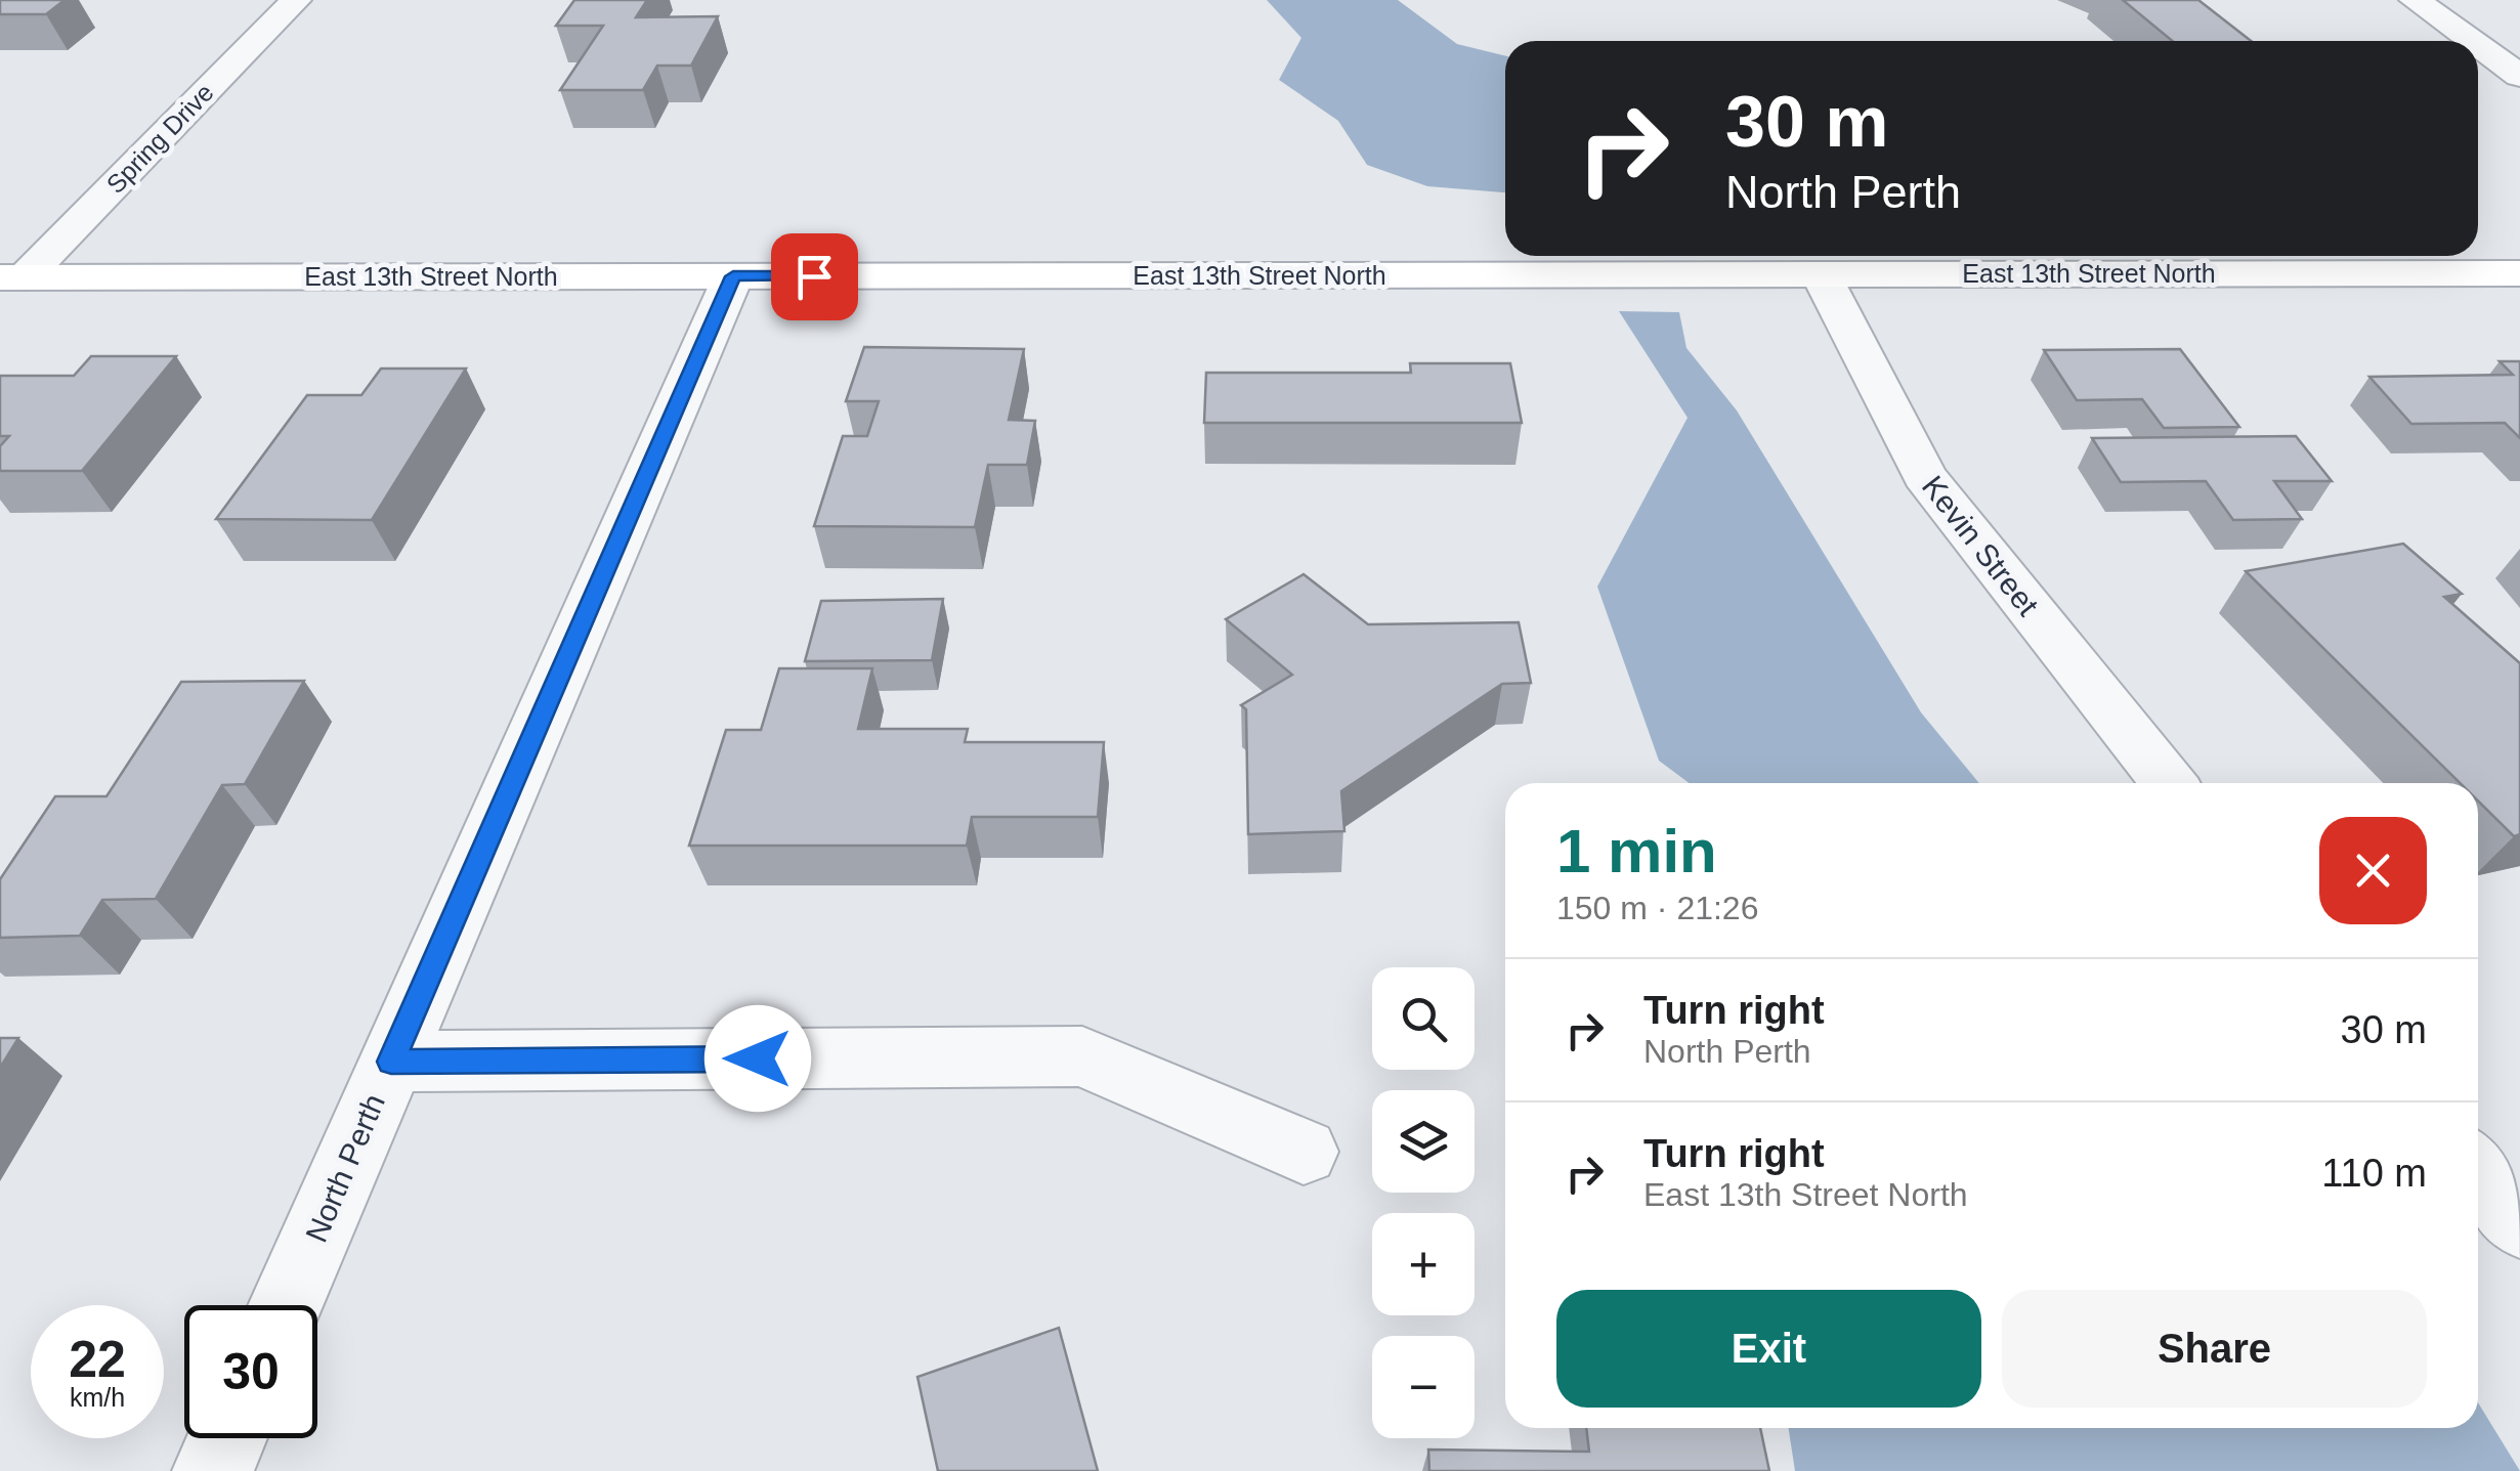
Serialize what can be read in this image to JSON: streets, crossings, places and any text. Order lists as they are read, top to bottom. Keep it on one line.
{"streets":{"main road":["East 13th Street North"],"street":["Spring Drive","Kevin Street","North Perth"]},"crossings":[["Spring Drive","East 13th Street North"],["East 13th Street North","Kevin Street"],["East 13th Street North","North Perth"]],"page":{"turn":["30 m","North Perth"],"heading":["1 min","150 m · 21:26"],"list":[{"name":"Turn right","note":"North Perth","value":"30 m"},{"name":"Turn right","note":"East 13th Street North","value":"110 m"}],"map_buttons":["+","−"],"buttons":["Exit","Share"],"speed":"22 km/h","limit":"30"}}
